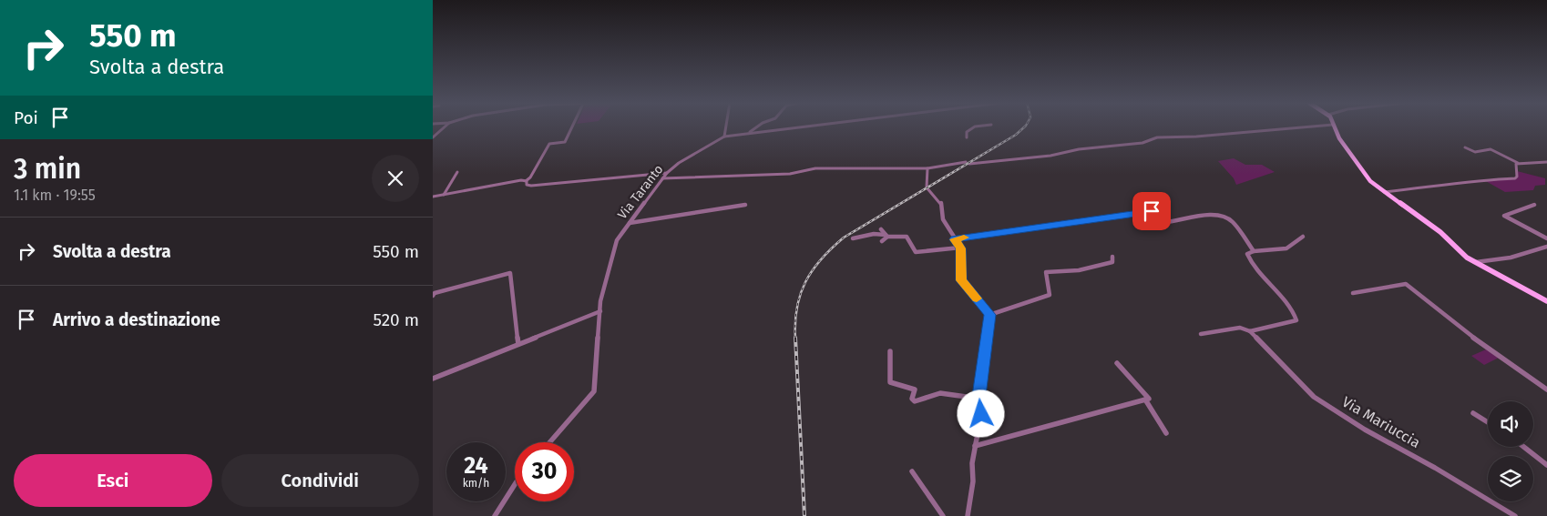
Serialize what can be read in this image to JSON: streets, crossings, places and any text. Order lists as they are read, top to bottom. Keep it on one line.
{"streets":{"street":["Via Taranto","Via Mariuccia"]},"page":{"turn":["550 m","Svolta a destra"],"then":"Poi","heading":["3 min","1.1 km · 19:55"],"list":[{"name":"Svolta a destra","value":"550 m"},{"name":"Arrivo a destinazione","value":"520 m"}],"speed":"24 km/h","limit":"30","buttons":["Esci","Condividi"]}}
